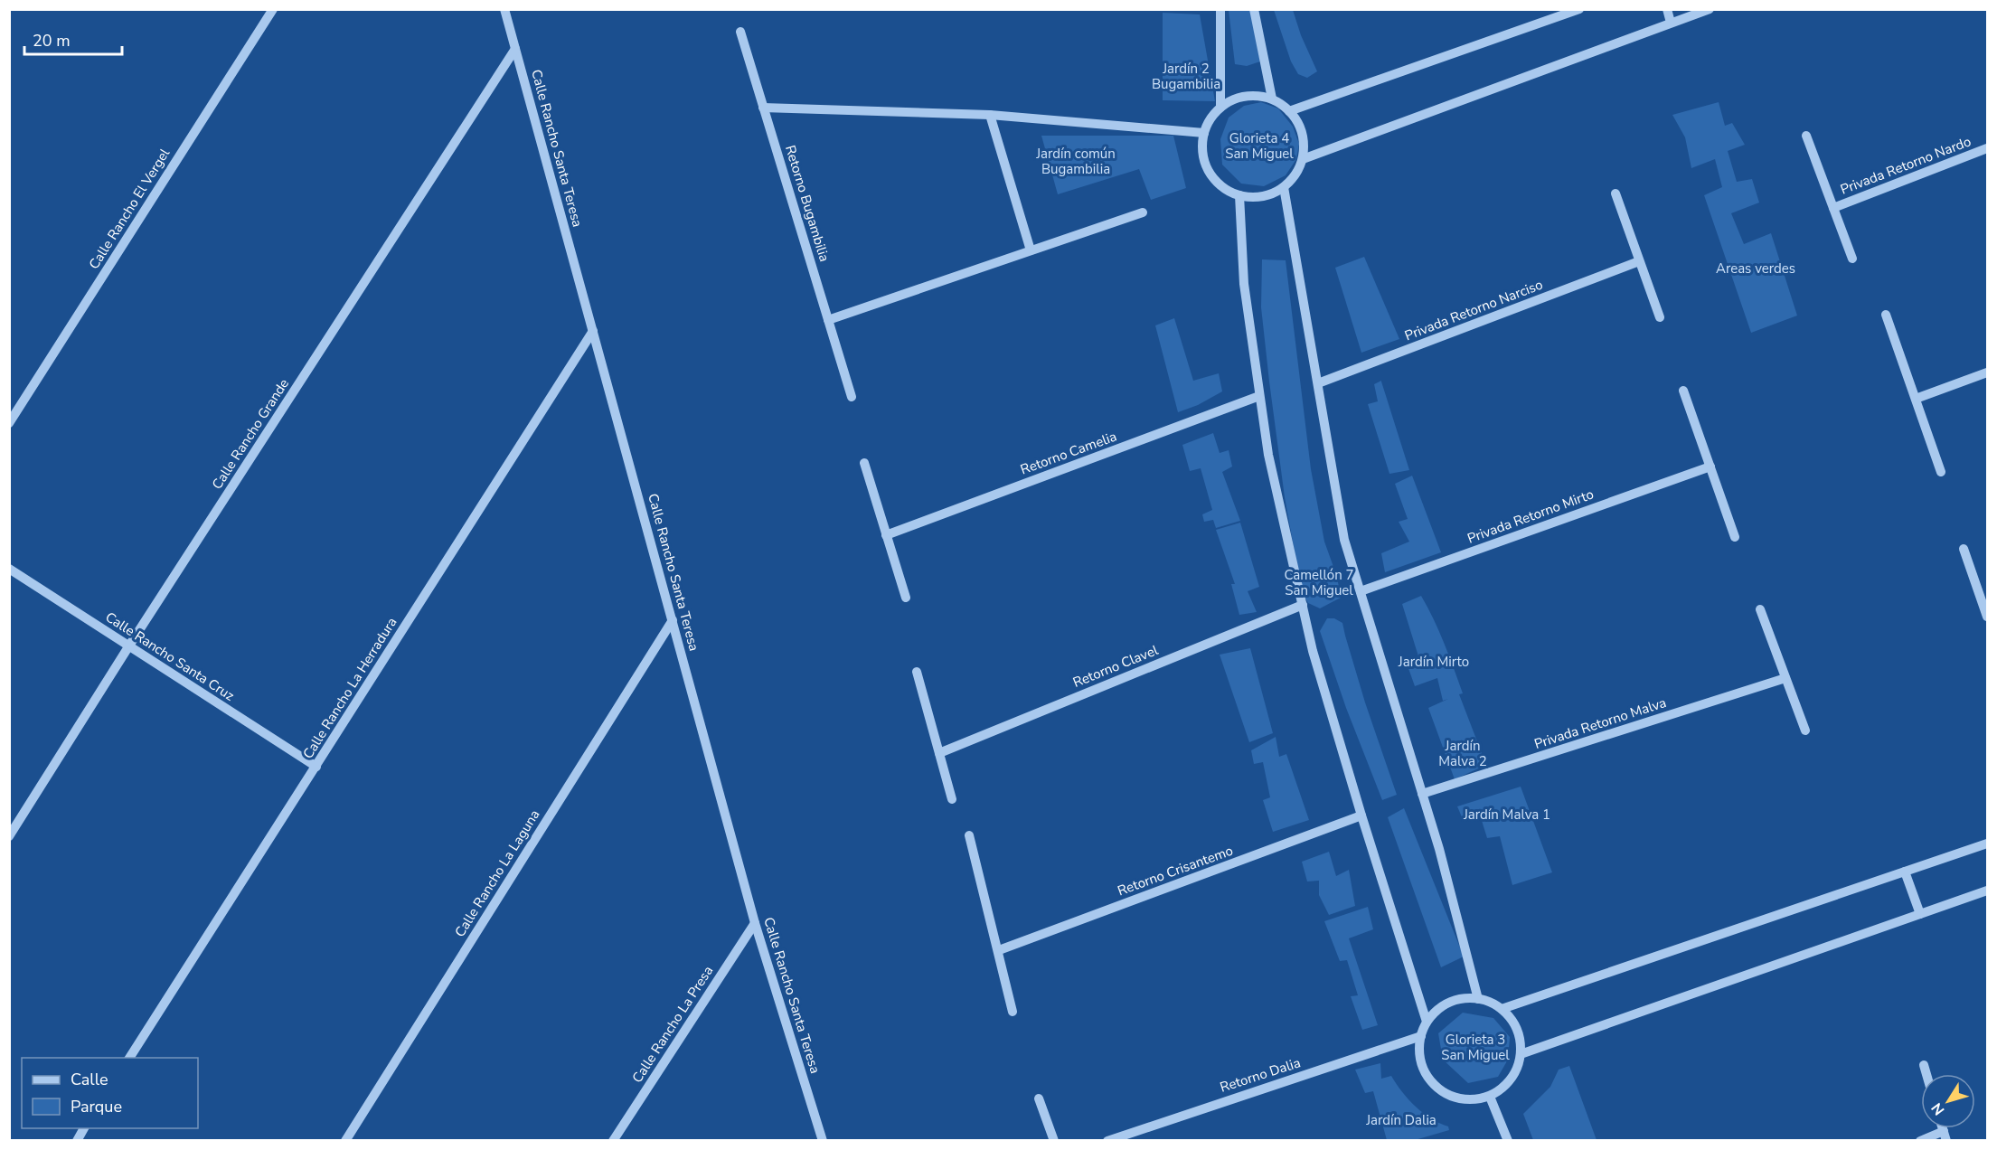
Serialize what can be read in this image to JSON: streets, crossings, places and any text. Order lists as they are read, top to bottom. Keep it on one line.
{"streets":{"street":["Calle Rancho Santa Teresa","Privada Retorno Nardo","Retorno Bugambilia","Calle Rancho El Vergel","Privada Retorno Narciso","Calle Rancho Grande","Retorno Camelia","Privada Retorno Mirto","Calle Rancho Santa Cruz","Retorno Clavel","Calle Rancho La Herradura","Privada Retorno Malva","Retorno Crisantemo","Calle Rancho La Laguna","Calle Rancho La Presa","Retorno Dalia"]},"crossings":[["Calle Rancho Santa Teresa","Calle Rancho Grande"],["Calle Rancho Santa Teresa","Calle Rancho La Herradura"],["Calle Rancho Santa Teresa","Calle Rancho La Laguna"],["Calle Rancho Santa Teresa","Calle Rancho La Presa"],["Calle Rancho Grande","Calle Rancho Santa Cruz"],["Calle Rancho Santa Cruz","Calle Rancho La Herradura"]],"parks":["Jardín 2 Bugambilia","Glorieta 4 San Miguel","Jardín común Bugambilia","Areas verdes","Camellón 7 San Miguel","Jardín Mirto","Jardín Malva 2","Jardín Malva 1","Glorieta 3 San Miguel","Jardín Dalia"],"legend":["Calle","Parque"],"scale_bar":"20 m","north":"bottom left"}
